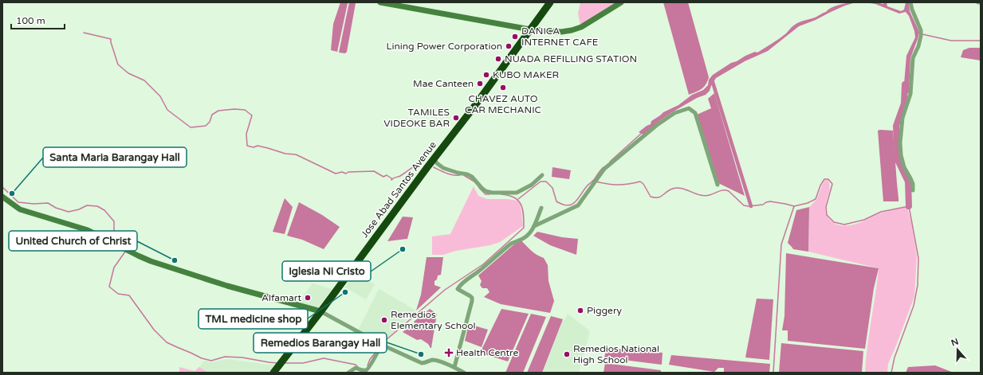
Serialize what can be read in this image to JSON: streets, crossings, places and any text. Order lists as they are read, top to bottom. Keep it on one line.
{"streets":{"highway":["Jose Abad Santos Avenue"]},"places":{"other":["DANICA INTERNET CAFE","Lining Power Corporation","NUADA REFILLING STATION","KUBO MAKER","Mae Canteen","CHAVEZ AUTO CAR MECHANIC","TAMILES VIDEOKE BAR","Santa Maria Barangay Hall","Iglesia Ni Cristo","United Church of Christ","TML medicine shop","Alfamart","Piggery","Remedios Elementary School","Remedios Barangay Hall","Remedios National High School"],"health":["Health Centre"]},"scale_bar":"100 m","north":"top"}
